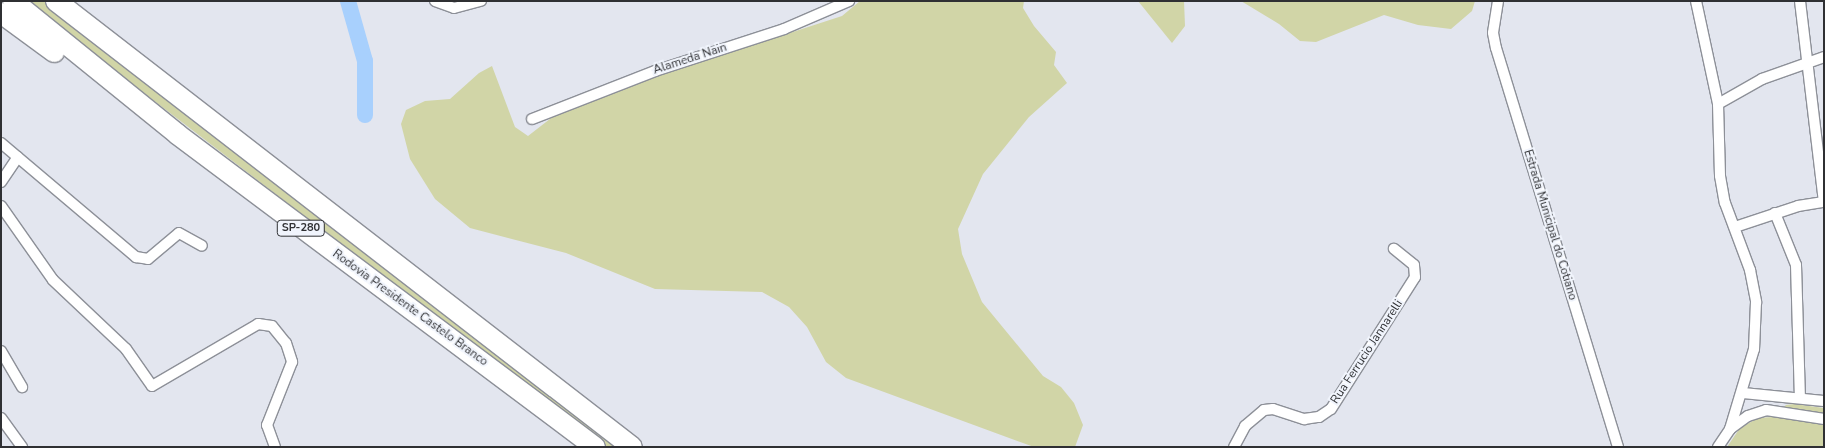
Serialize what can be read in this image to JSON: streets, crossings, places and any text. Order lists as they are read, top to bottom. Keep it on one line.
{"streets":{"highway":["SP-280","Rodovia Presidente Castelo Branco"],"street":["Alameda Nain","Estrada Municipal do Cotiano","Rua Ferrucio Jannarelli"]}}
